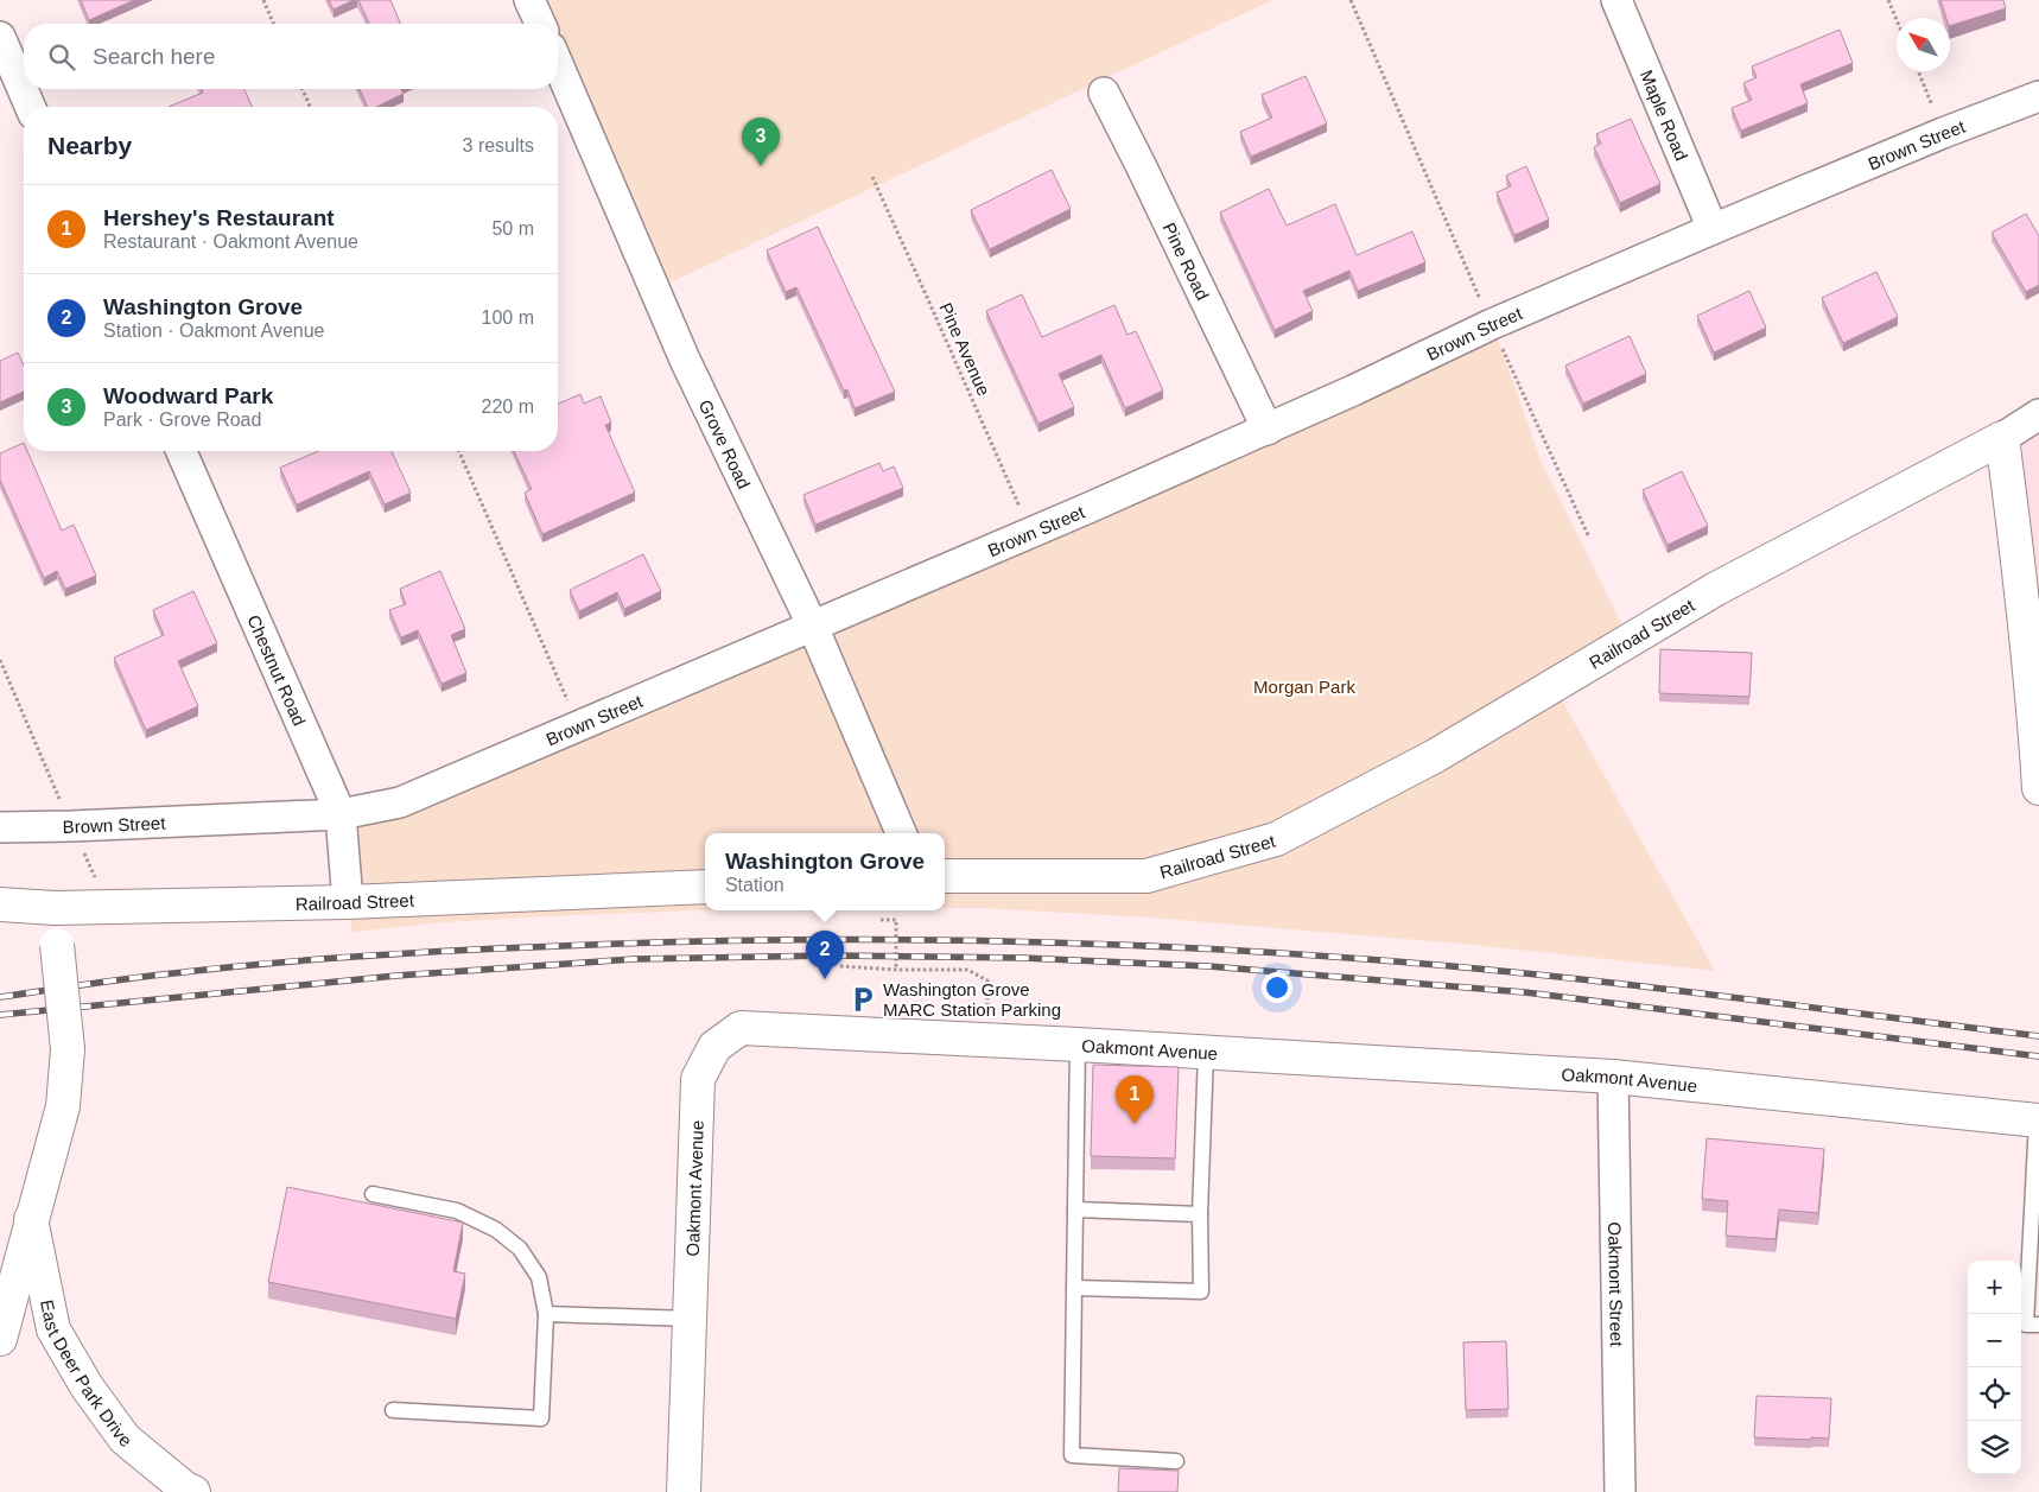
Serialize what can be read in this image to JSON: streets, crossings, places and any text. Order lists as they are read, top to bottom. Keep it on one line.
{"streets":{"street":["Maple Road","Brown Street","Pine Road","Grove Road","Railroad Street","Chestnut Road","Oakmont Avenue","Oakmont Street","East Deer Park Drive"],"path":["Pine Avenue"]},"crossings":[["Maple Road","Brown Street"],["Brown Street","Pine Road"],["Brown Street","Pine Avenue"],["Brown Street","Grove Road"],["Brown Street","Chestnut Road"],["Railroad Street","Chestnut Road"],["Railroad Street","East Deer Park Drive"],["Oakmont Avenue","Oakmont Street"]],"parks":["Morgan Park"],"places":{"parking":["Washington Grove MARC Station Parking"]},"north":"top left","page":{"search":"Search here","heading":["Nearby","3 results"],"pins":["3","2","1"],"list":[{"mark":"1","name":"Hershey's Restaurant","note":"Restaurant · Oakmont Avenue","value":"50 m"},{"mark":"2","name":"Washington Grove","note":"Station · Oakmont Avenue","value":"100 m"},{"mark":"3","name":"Woodward Park","note":"Park · Grove Road","value":"220 m"}],"popup":["Washington Grove","Station"],"map_buttons":["+","−"]}}
